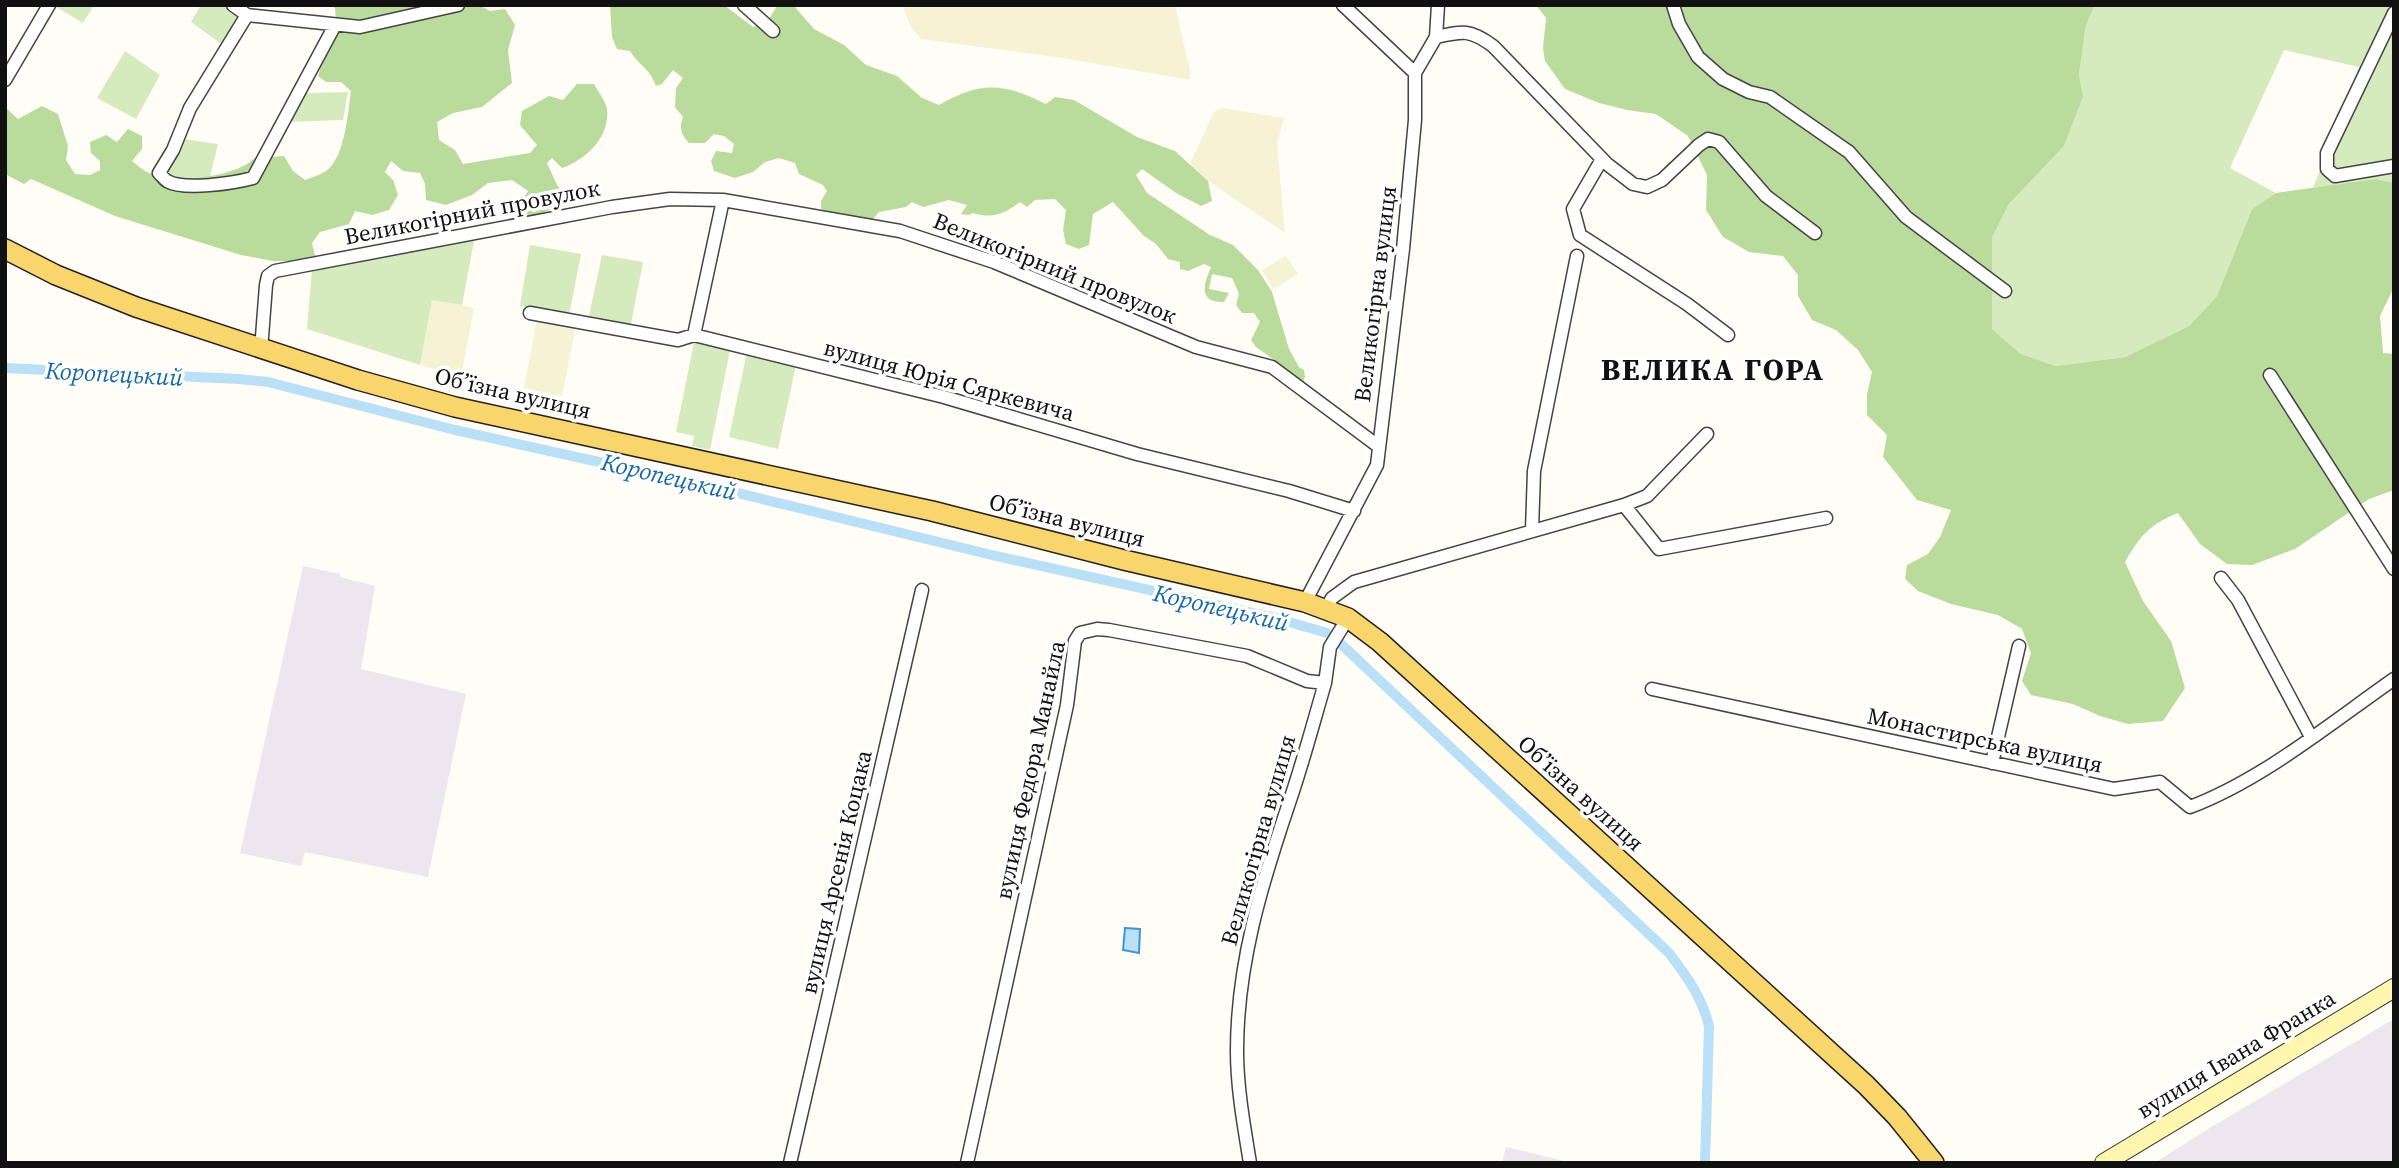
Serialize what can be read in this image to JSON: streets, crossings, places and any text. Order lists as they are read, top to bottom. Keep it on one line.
{"streets":{"main road":["Обʼїзна вулиця"],"street":["Великогірний провулок","Великогірна вулиця","вулиця Юрія Сяркевича","Монастирська вулиця","вулиця Федора Манайла","вулиця Арсенія Коцака","вулиця Івана Франка"]},"crossings":[["Великогірний провулок","Великогірна вулиця"],["Великогірний провулок","Обʼїзна вулиця"],["Великогірна вулиця","вулиця Юрія Сяркевича"],["Великогірна вулиця","Обʼїзна вулиця"],["Великогірна вулиця","вулиця Федора Манайла"]],"districts":["ВЕЛИКА ГОРА"],"water":["Коропецький"]}
